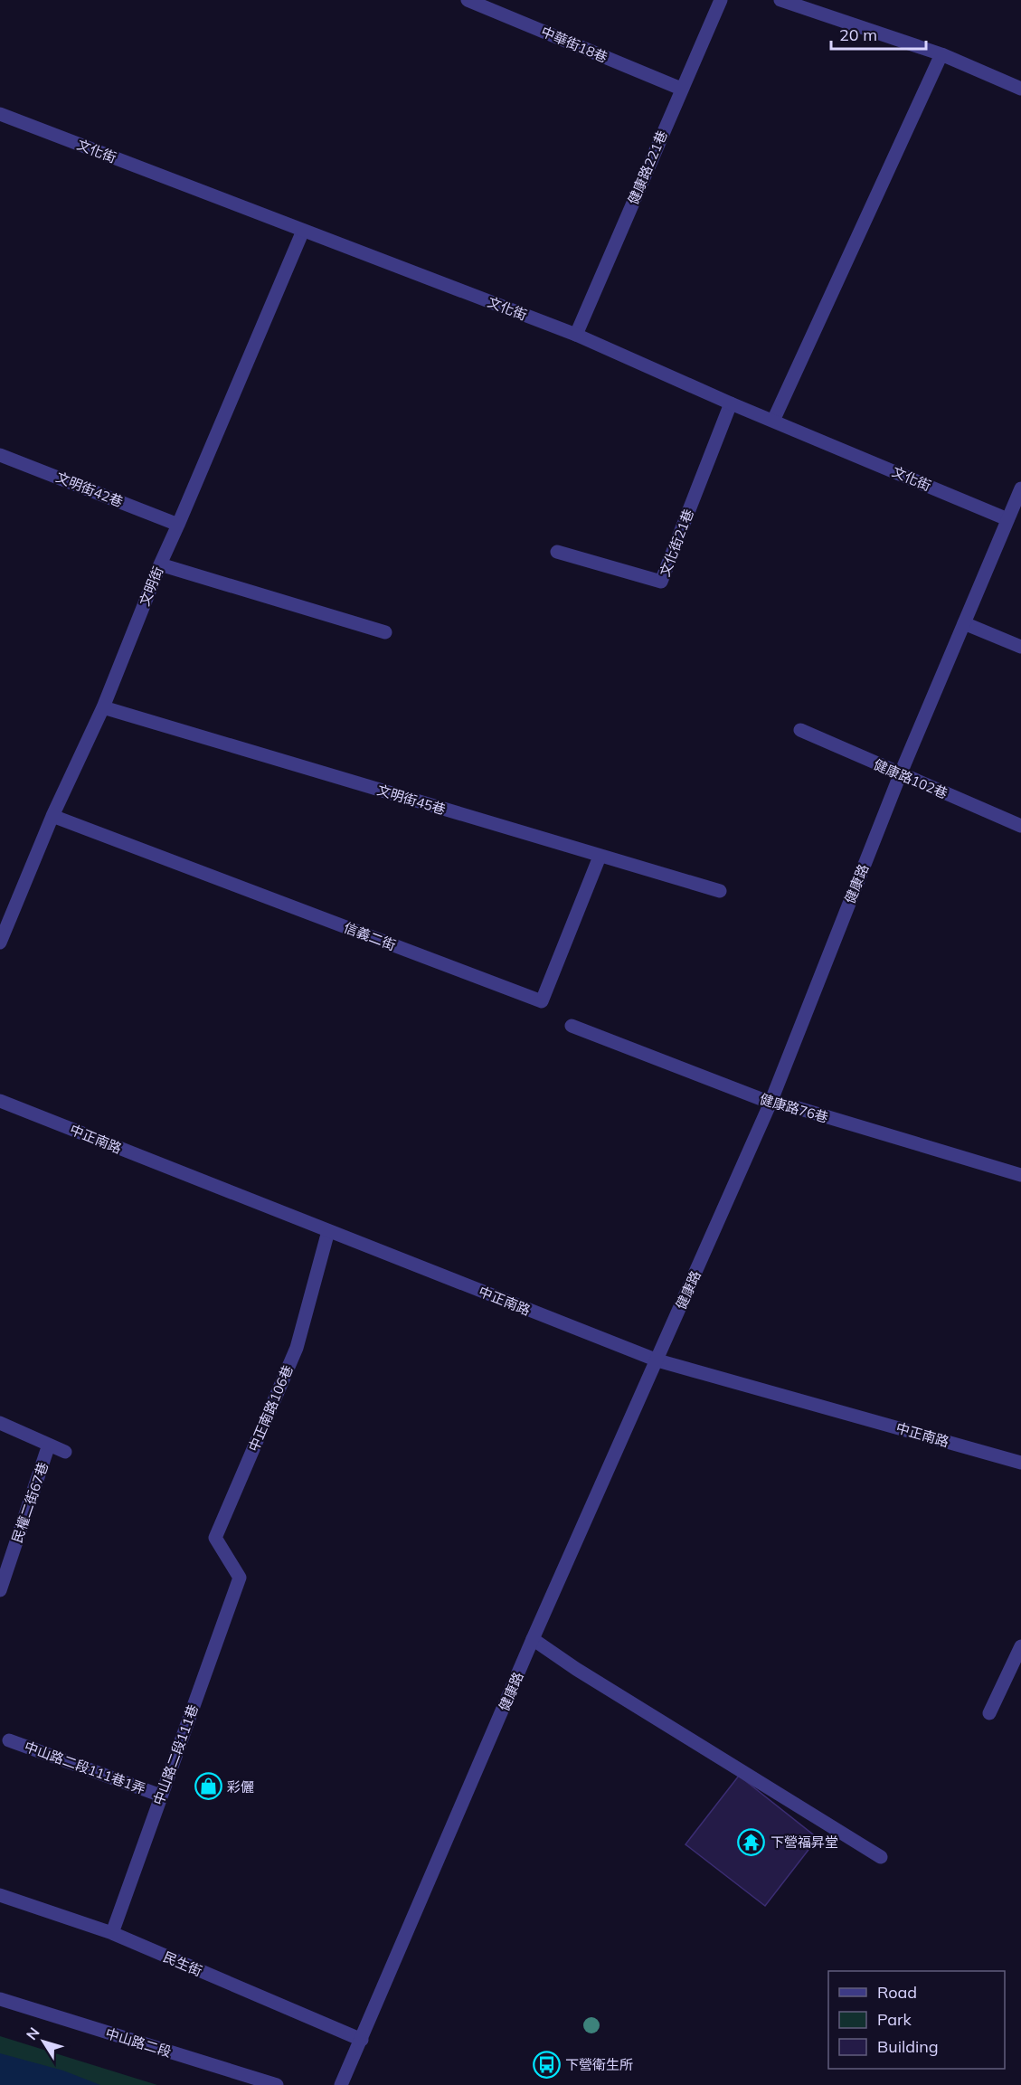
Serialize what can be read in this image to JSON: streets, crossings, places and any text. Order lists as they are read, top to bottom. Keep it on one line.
{"streets":{"street":["中華街18巷","文化街","健康路221巷","文明街42巷","文化街21巷","文明街","健康路102巷","文明街45巷","健康路","信義二街","健康路76巷","中正南路","中正南路106巷","民權二街67巷","中山路二段111巷","中山路二段111巷1弄","民生街","中山路二段"]},"crossings":[["中華街18巷","健康路221巷"],["文化街","健康路221巷"],["文化街","文化街21巷"],["文化街","文明街"],["文化街","健康路"],["文明街42巷","文明街"],["文明街","文明街45巷"],["文明街","信義二街"],["健康路102巷","健康路"],["文明街45巷","信義二街"],["健康路","健康路76巷"],["健康路","中正南路"],["健康路","民生街"],["中正南路","中正南路106巷"],["中正南路106巷","中山路二段111巷"],["中山路二段111巷","中山路二段111巷1弄"],["中山路二段111巷","民生街"]],"places":{"shop":["彩儷"],"temple":["下營福昇堂"],"bus stop":["下營衛生所"]},"legend":["Road","Park","Building"],"scale_bar":"20 m","north":"top left"}
